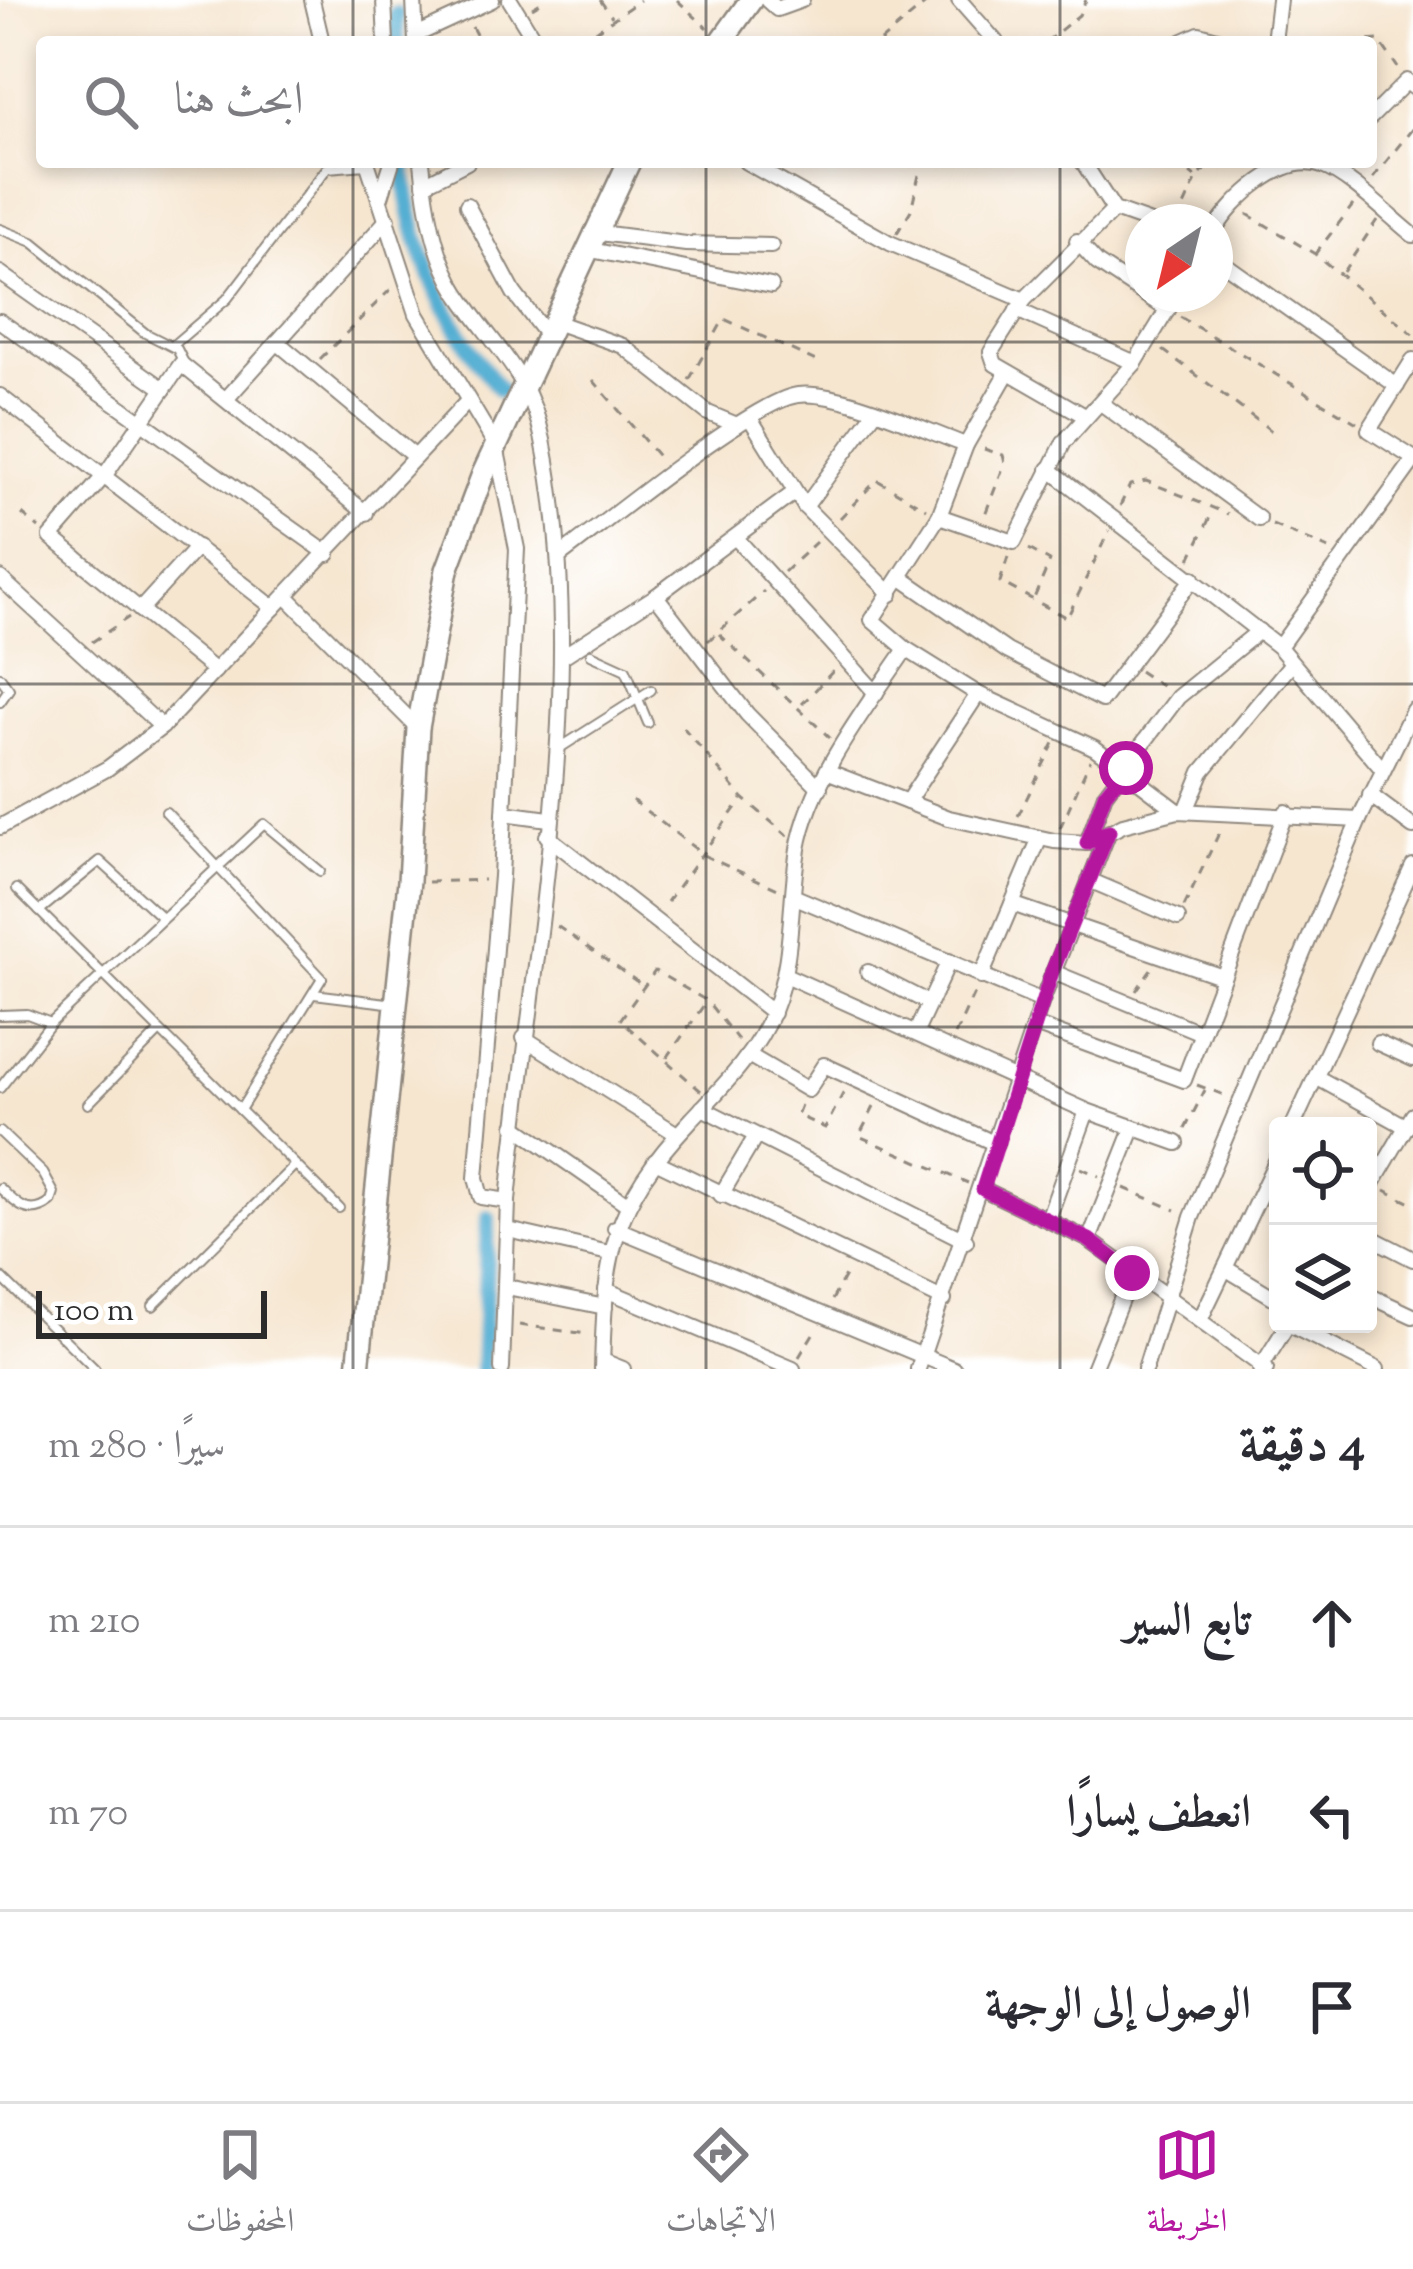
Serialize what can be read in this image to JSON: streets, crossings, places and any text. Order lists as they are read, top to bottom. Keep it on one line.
{"scale_bar":"100 m","north":"bottom left","page":{"search":"ابحث هنا","scale":"100 m","heading":["4 دقيقة","سيرًا · 280 m"],"list":[["تابع السير","210 m"],["انعطف يسارًا","70 m"],"الوصول إلى الوجهة"],"nav":["الخريطة","الاتجاهات","المحفوظات"]}}
